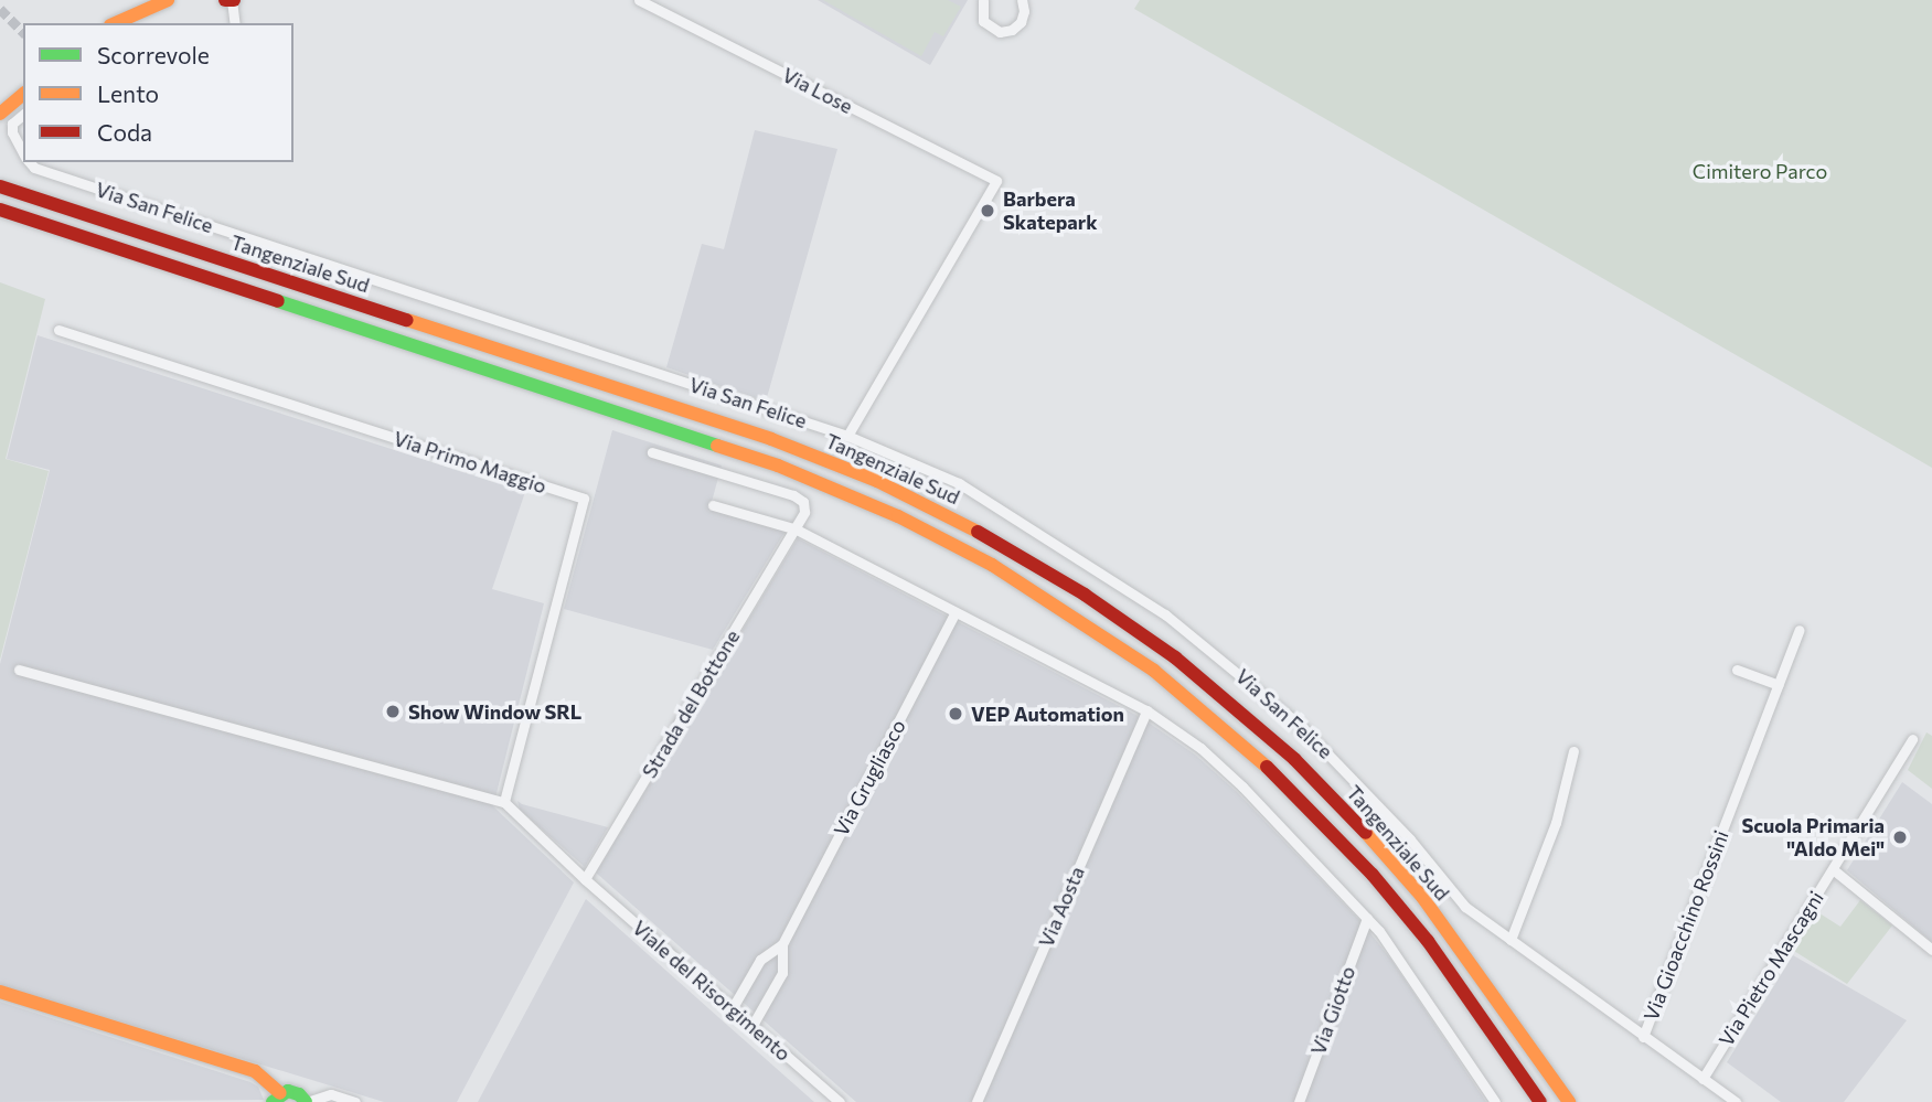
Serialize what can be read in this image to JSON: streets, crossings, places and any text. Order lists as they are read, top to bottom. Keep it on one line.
{"streets":{"main road":["Tangenziale Sud"],"street":["Via Lose","Via San Felice","Via Primo Maggio","Strada del Bottone","Via Grugliasco","Via Aosta","Via Gioacchino Rossini","Via Pietro Mascagni","Viale del Risorgimento","Via Giotto"]},"crossings":[["Via Lose","Via San Felice"],["Via San Felice","Via Gioacchino Rossini"],["Via San Felice","Via Pietro Mascagni"],["Strada del Bottone","Viale del Risorgimento"],["Via Grugliasco","Viale del Risorgimento"]],"parks":["Cimitero Parco"],"places":["Barbera Skatepark","Show Window SRL","VEP Automation","Scuola Primaria \"Aldo Mei\""],"legend":["Scorrevole","Lento","Coda"]}
